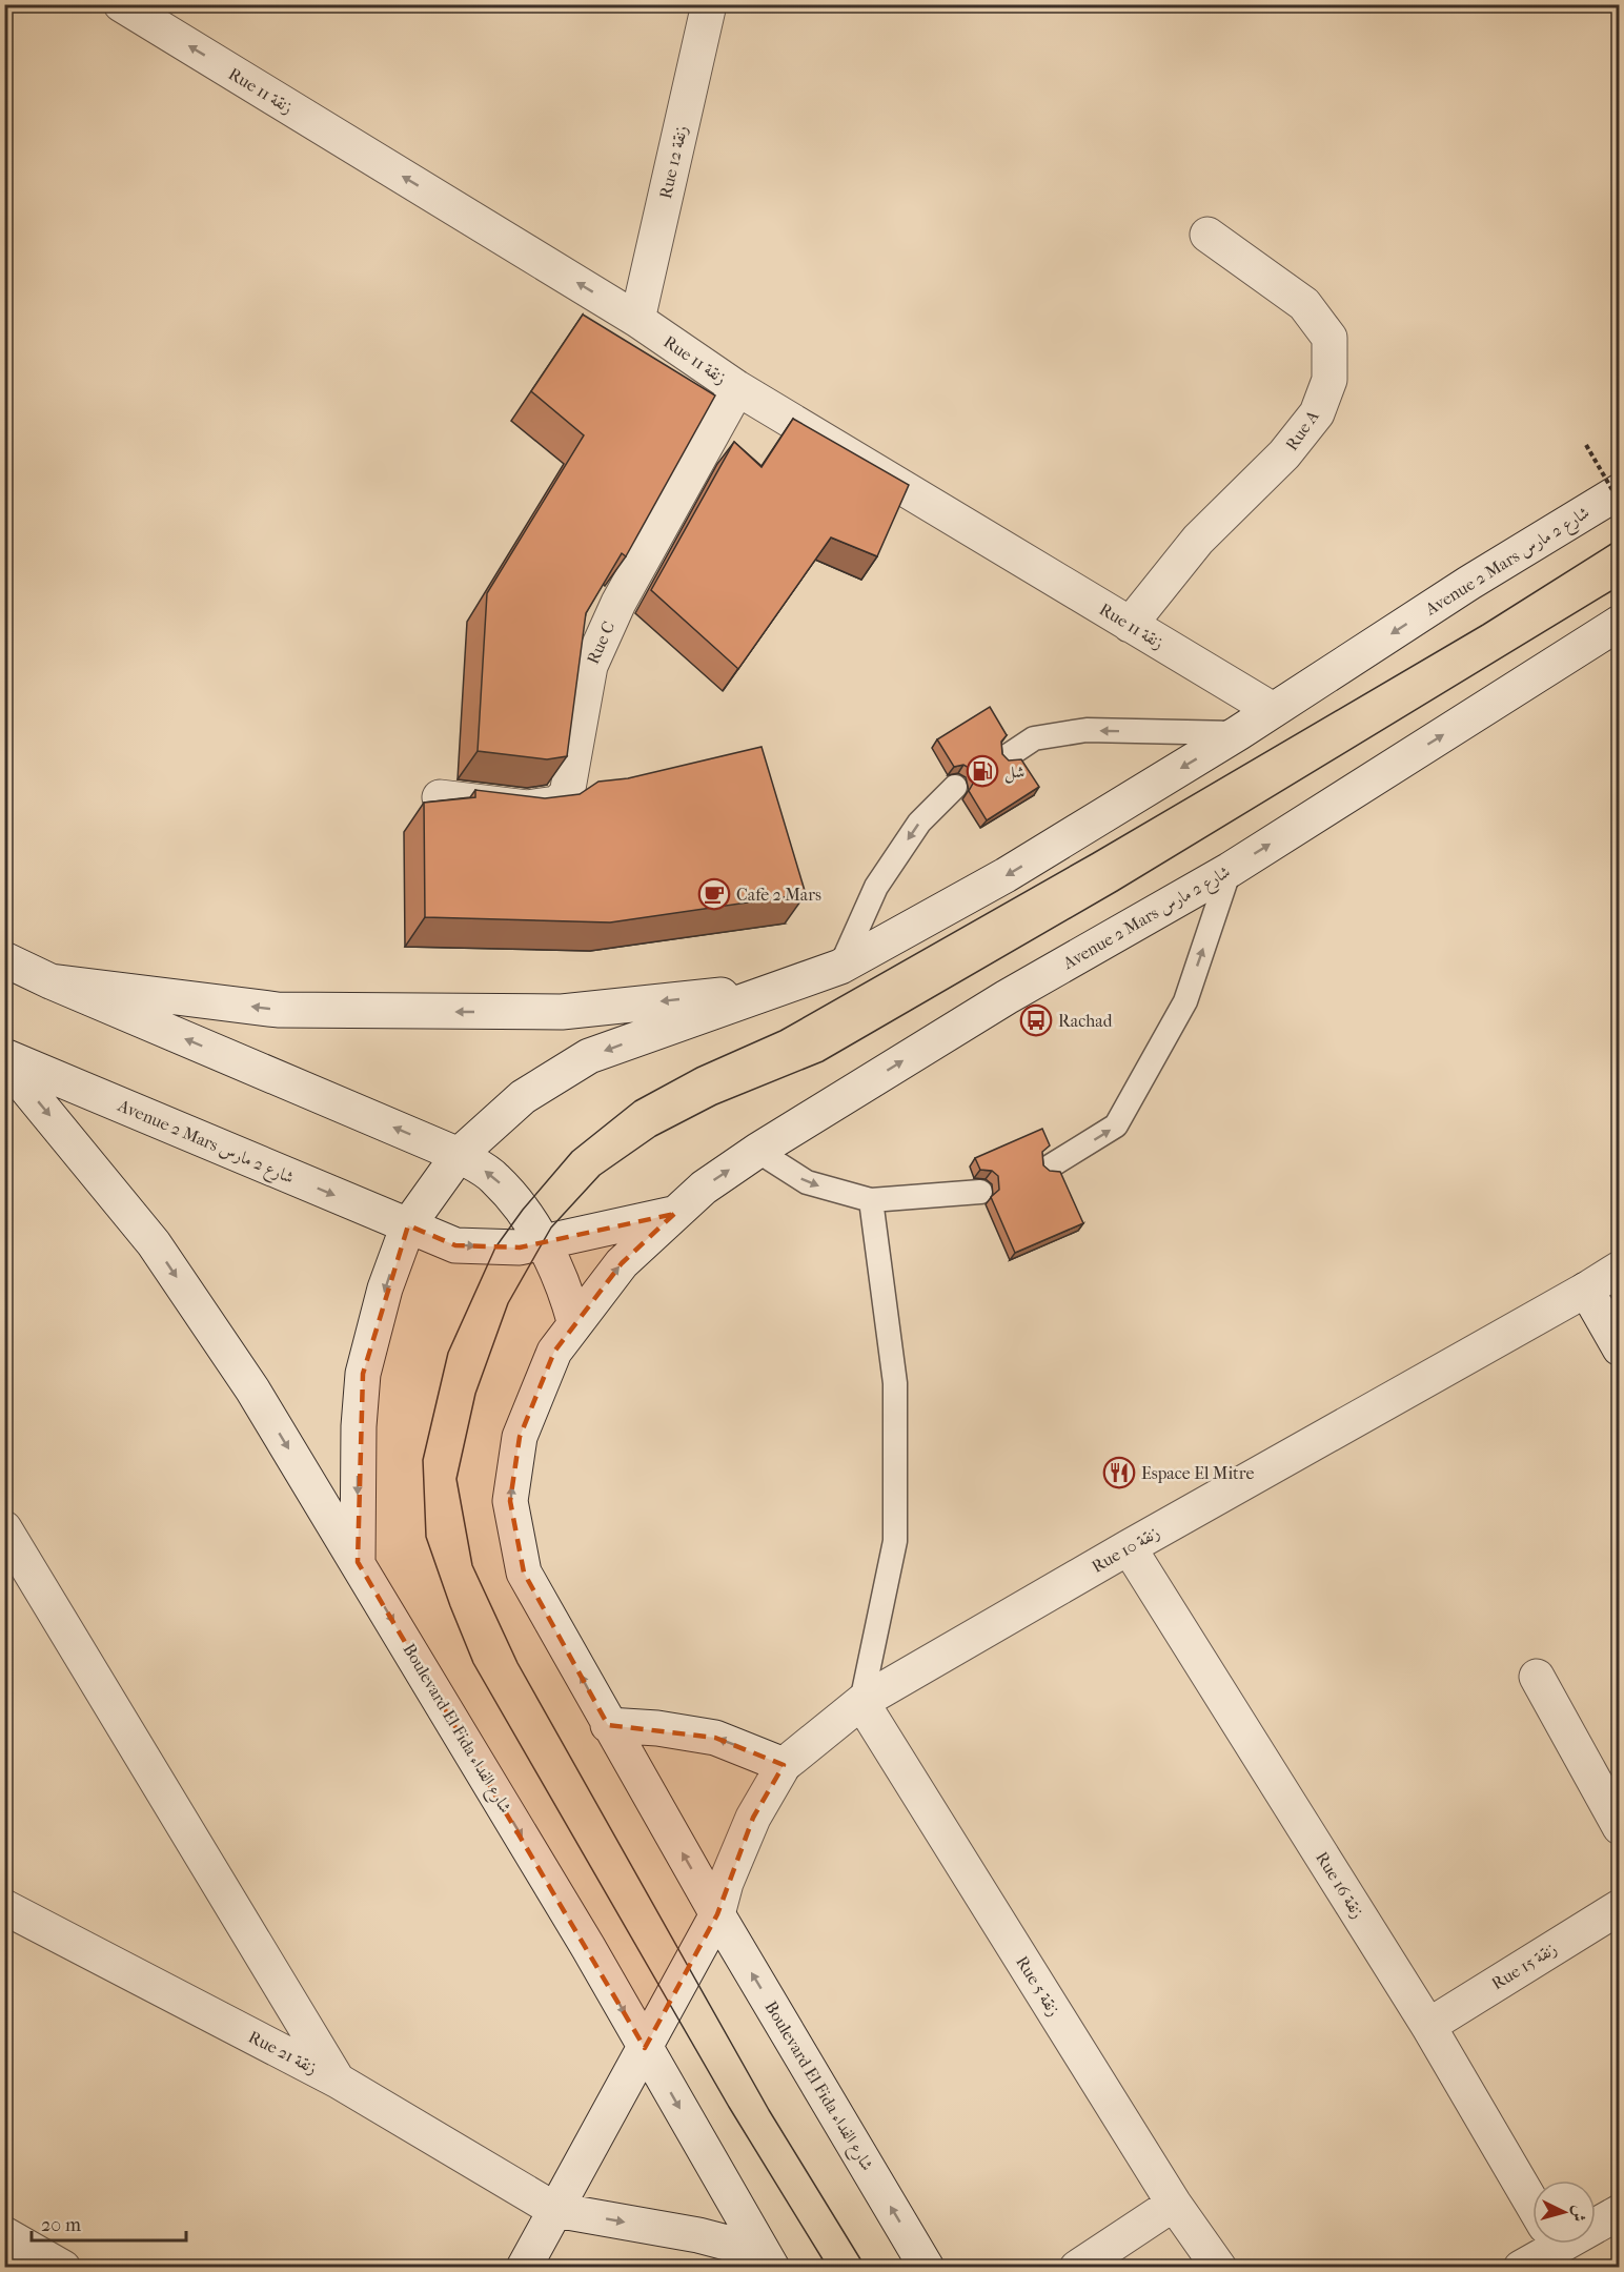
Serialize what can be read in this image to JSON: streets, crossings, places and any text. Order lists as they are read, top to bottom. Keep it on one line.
{"streets":{"main road":["Rue 11 زنقة","Rue 12 زنقة","Rue A","Avenue 2 Mars شارع 2 مارس","Rue C","Rue 10 زنقة","Boulevard El Fida شارع الفداء","Rue 16 زنقة","Rue 15 زنقة","Rue 5 زنقة","Rue 21 زنقة"]},"crossings":[["Rue 11 زنقة","Rue 12 زنقة"],["Rue 11 زنقة","Rue A"],["Rue 11 زنقة","Avenue 2 Mars شارع 2 مارس"],["Rue 11 زنقة","Rue C"],["Avenue 2 Mars شارع 2 مارس","Boulevard El Fida شارع الفداء"],["Rue 10 زنقة","Boulevard El Fida شارع الفداء"],["Rue 10 زنقة","Rue 16 زنقة"],["Rue 10 زنقة","Rue 5 زنقة"],["Rue 10 زنقة","Rue 21 زنقة"],["Rue 16 زنقة","Rue 15 زنقة"]],"one_way":["Rue 11 زنقة"],"places":{"fuel station":["شل"],"cafe":["Cafe 2 Mars"],"bus stop":["Rachad"],"restaurant":["Espace El Mitre"]},"scale_bar":"20 m","north":"right"}
